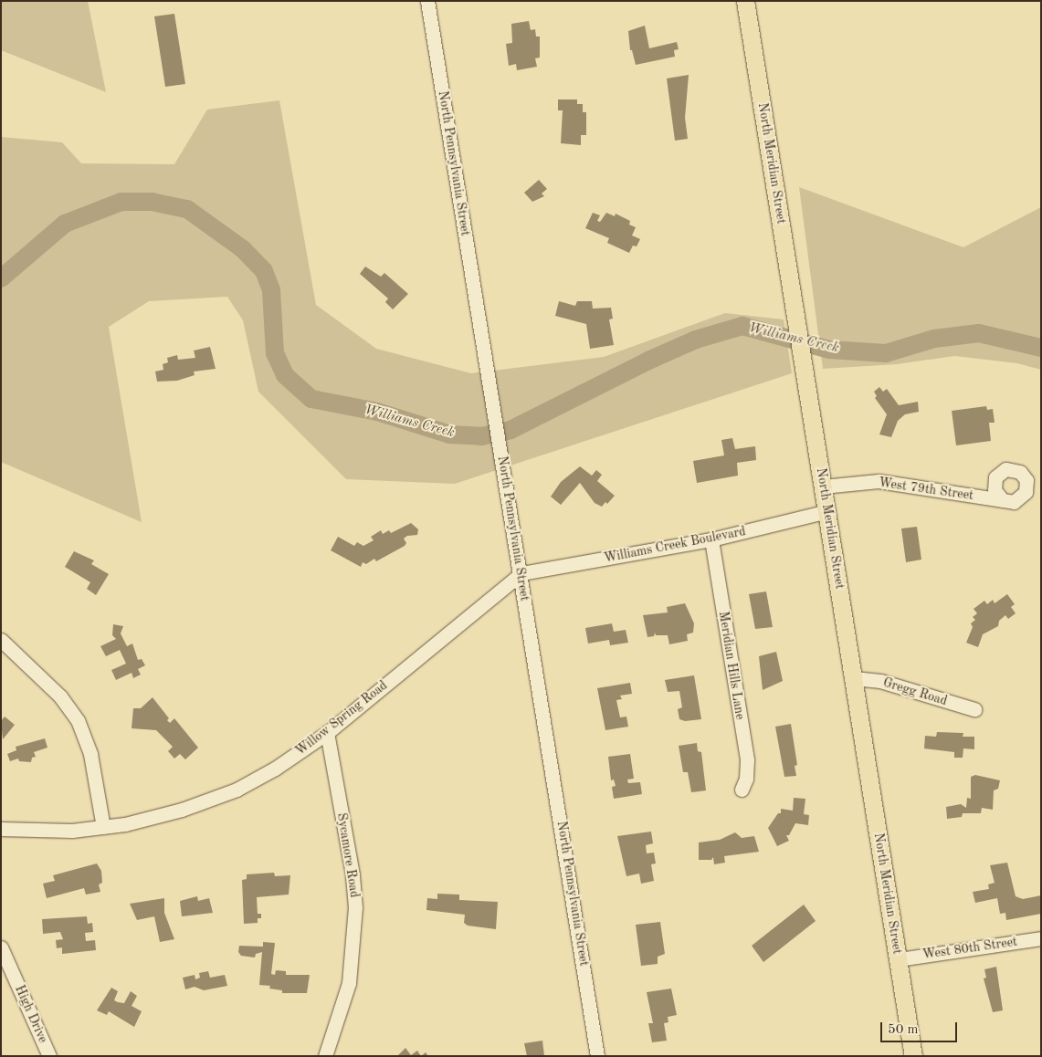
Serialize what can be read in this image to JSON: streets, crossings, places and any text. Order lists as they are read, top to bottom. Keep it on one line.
{"streets":{"main road":["North Meridian Street"],"street":["North Pennsylvania Street","West 79th Street","Williams Creek Boulevard","Meridian Hills Lane","Gregg Road","Willow Spring Road","Sycamore Road","West 80th Street","High Drive"]},"crossings":[["North Pennsylvania Street","Williams Creek Boulevard"],["North Pennsylvania Street","Willow Spring Road"],["North Meridian Street","West 79th Street"],["North Meridian Street","Williams Creek Boulevard"],["North Meridian Street","Gregg Road"],["North Meridian Street","West 80th Street"],["Williams Creek Boulevard","Meridian Hills Lane"],["Williams Creek Boulevard","Willow Spring Road"],["Willow Spring Road","Sycamore Road"]],"water":["Williams Creek"],"scale_bar":"50 m"}
